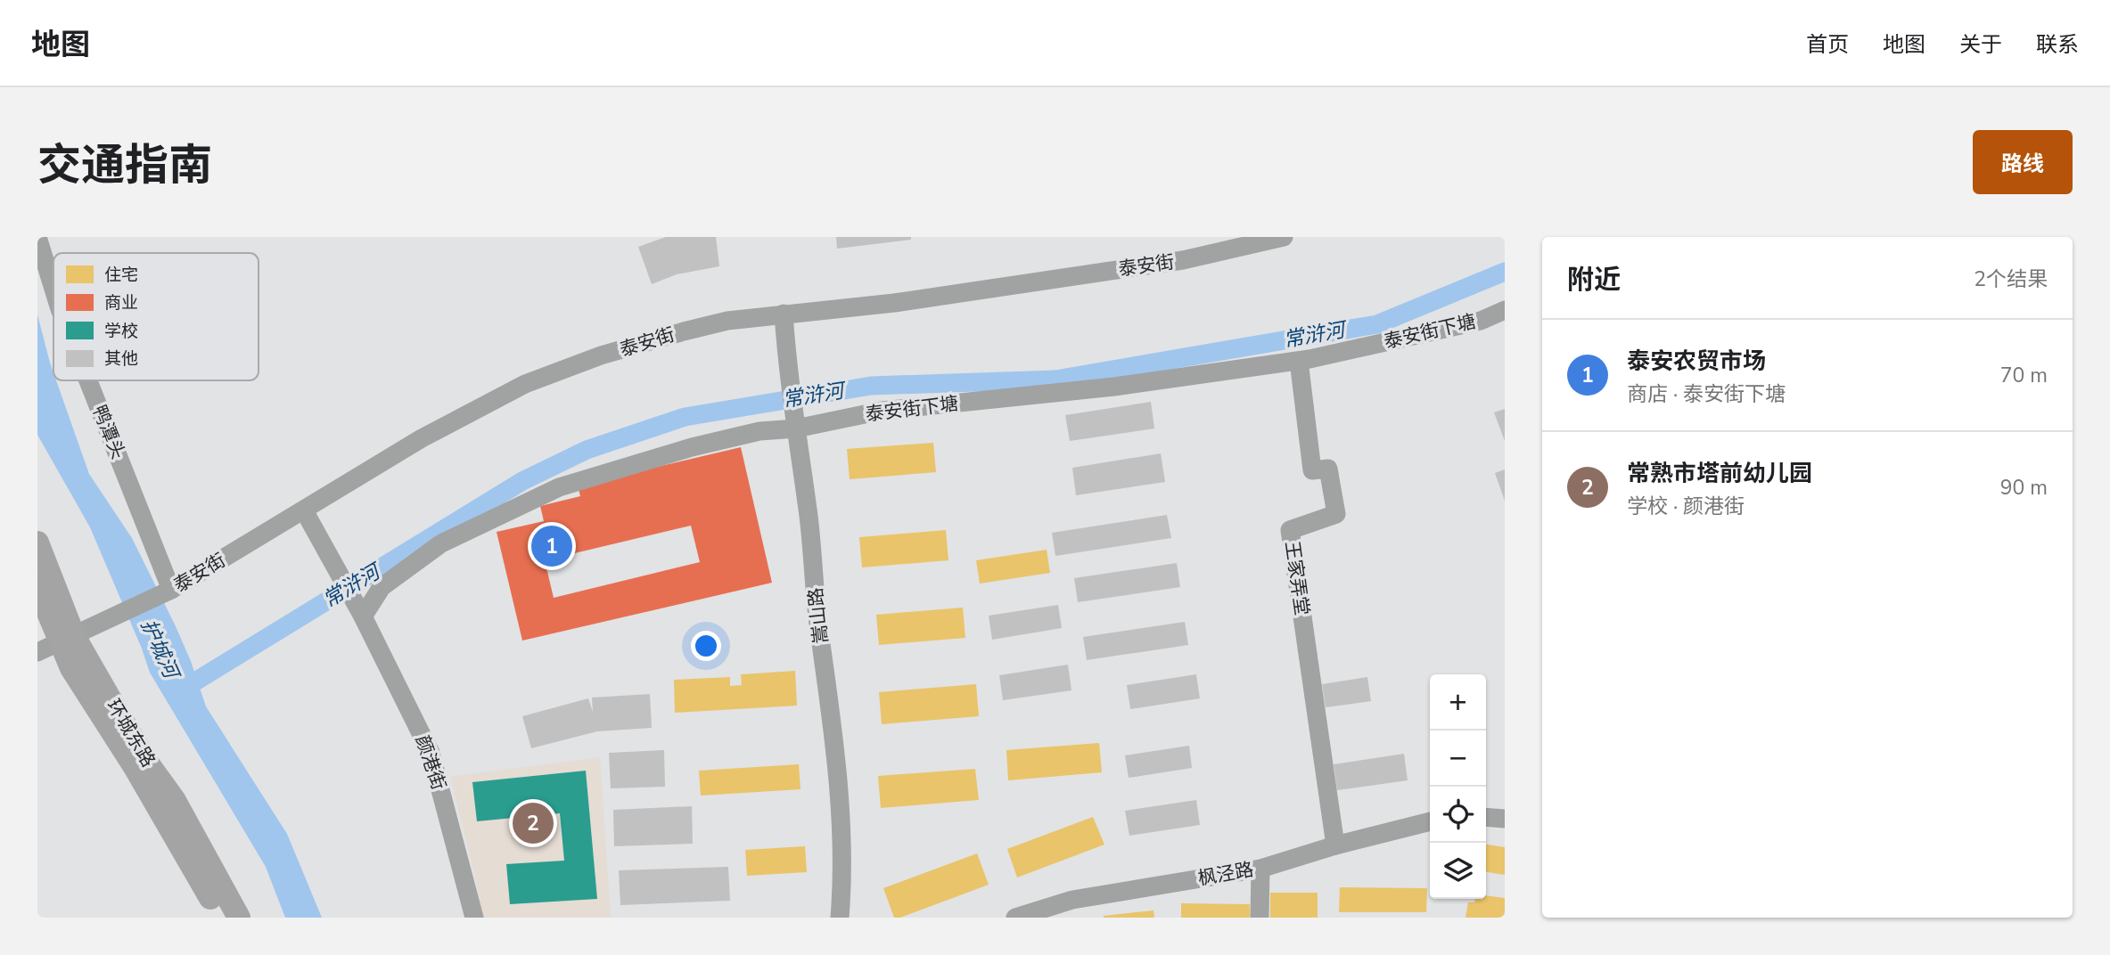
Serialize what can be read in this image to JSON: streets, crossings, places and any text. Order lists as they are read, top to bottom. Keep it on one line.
{"streets":{"main road":["环城东路"],"street":["泰安街","泰安街下塘","鸭潭头","王家弄堂","嵩山路","颜港街","枫泾路"]},"crossings":[["泰安街","鸭潭头"],["泰安街","嵩山路"],["泰安街","环城东路"],["泰安街","颜港街"],["泰安街下塘","王家弄堂"],["泰安街下塘","嵩山路"],["泰安街下塘","颜港街"],["王家弄堂","枫泾路"]],"water":["常浒河","护城河"],"legend":["住宅","商业","学校","其他"],"page":{"header":"地图","nav":["首页","地图","关于","联系"],"title":"交通指南","buttons":"路线","heading":["附近","2个结果"],"list":[{"mark":"1","name":"泰安农贸市场","note":"商店 · 泰安街下塘","value":"70 m"},{"mark":"2","name":"常熟市塔前幼儿园","note":"学校 · 颜港街","value":"90 m"}],"pins":["1","2"],"map_buttons":["+","−"]}}
